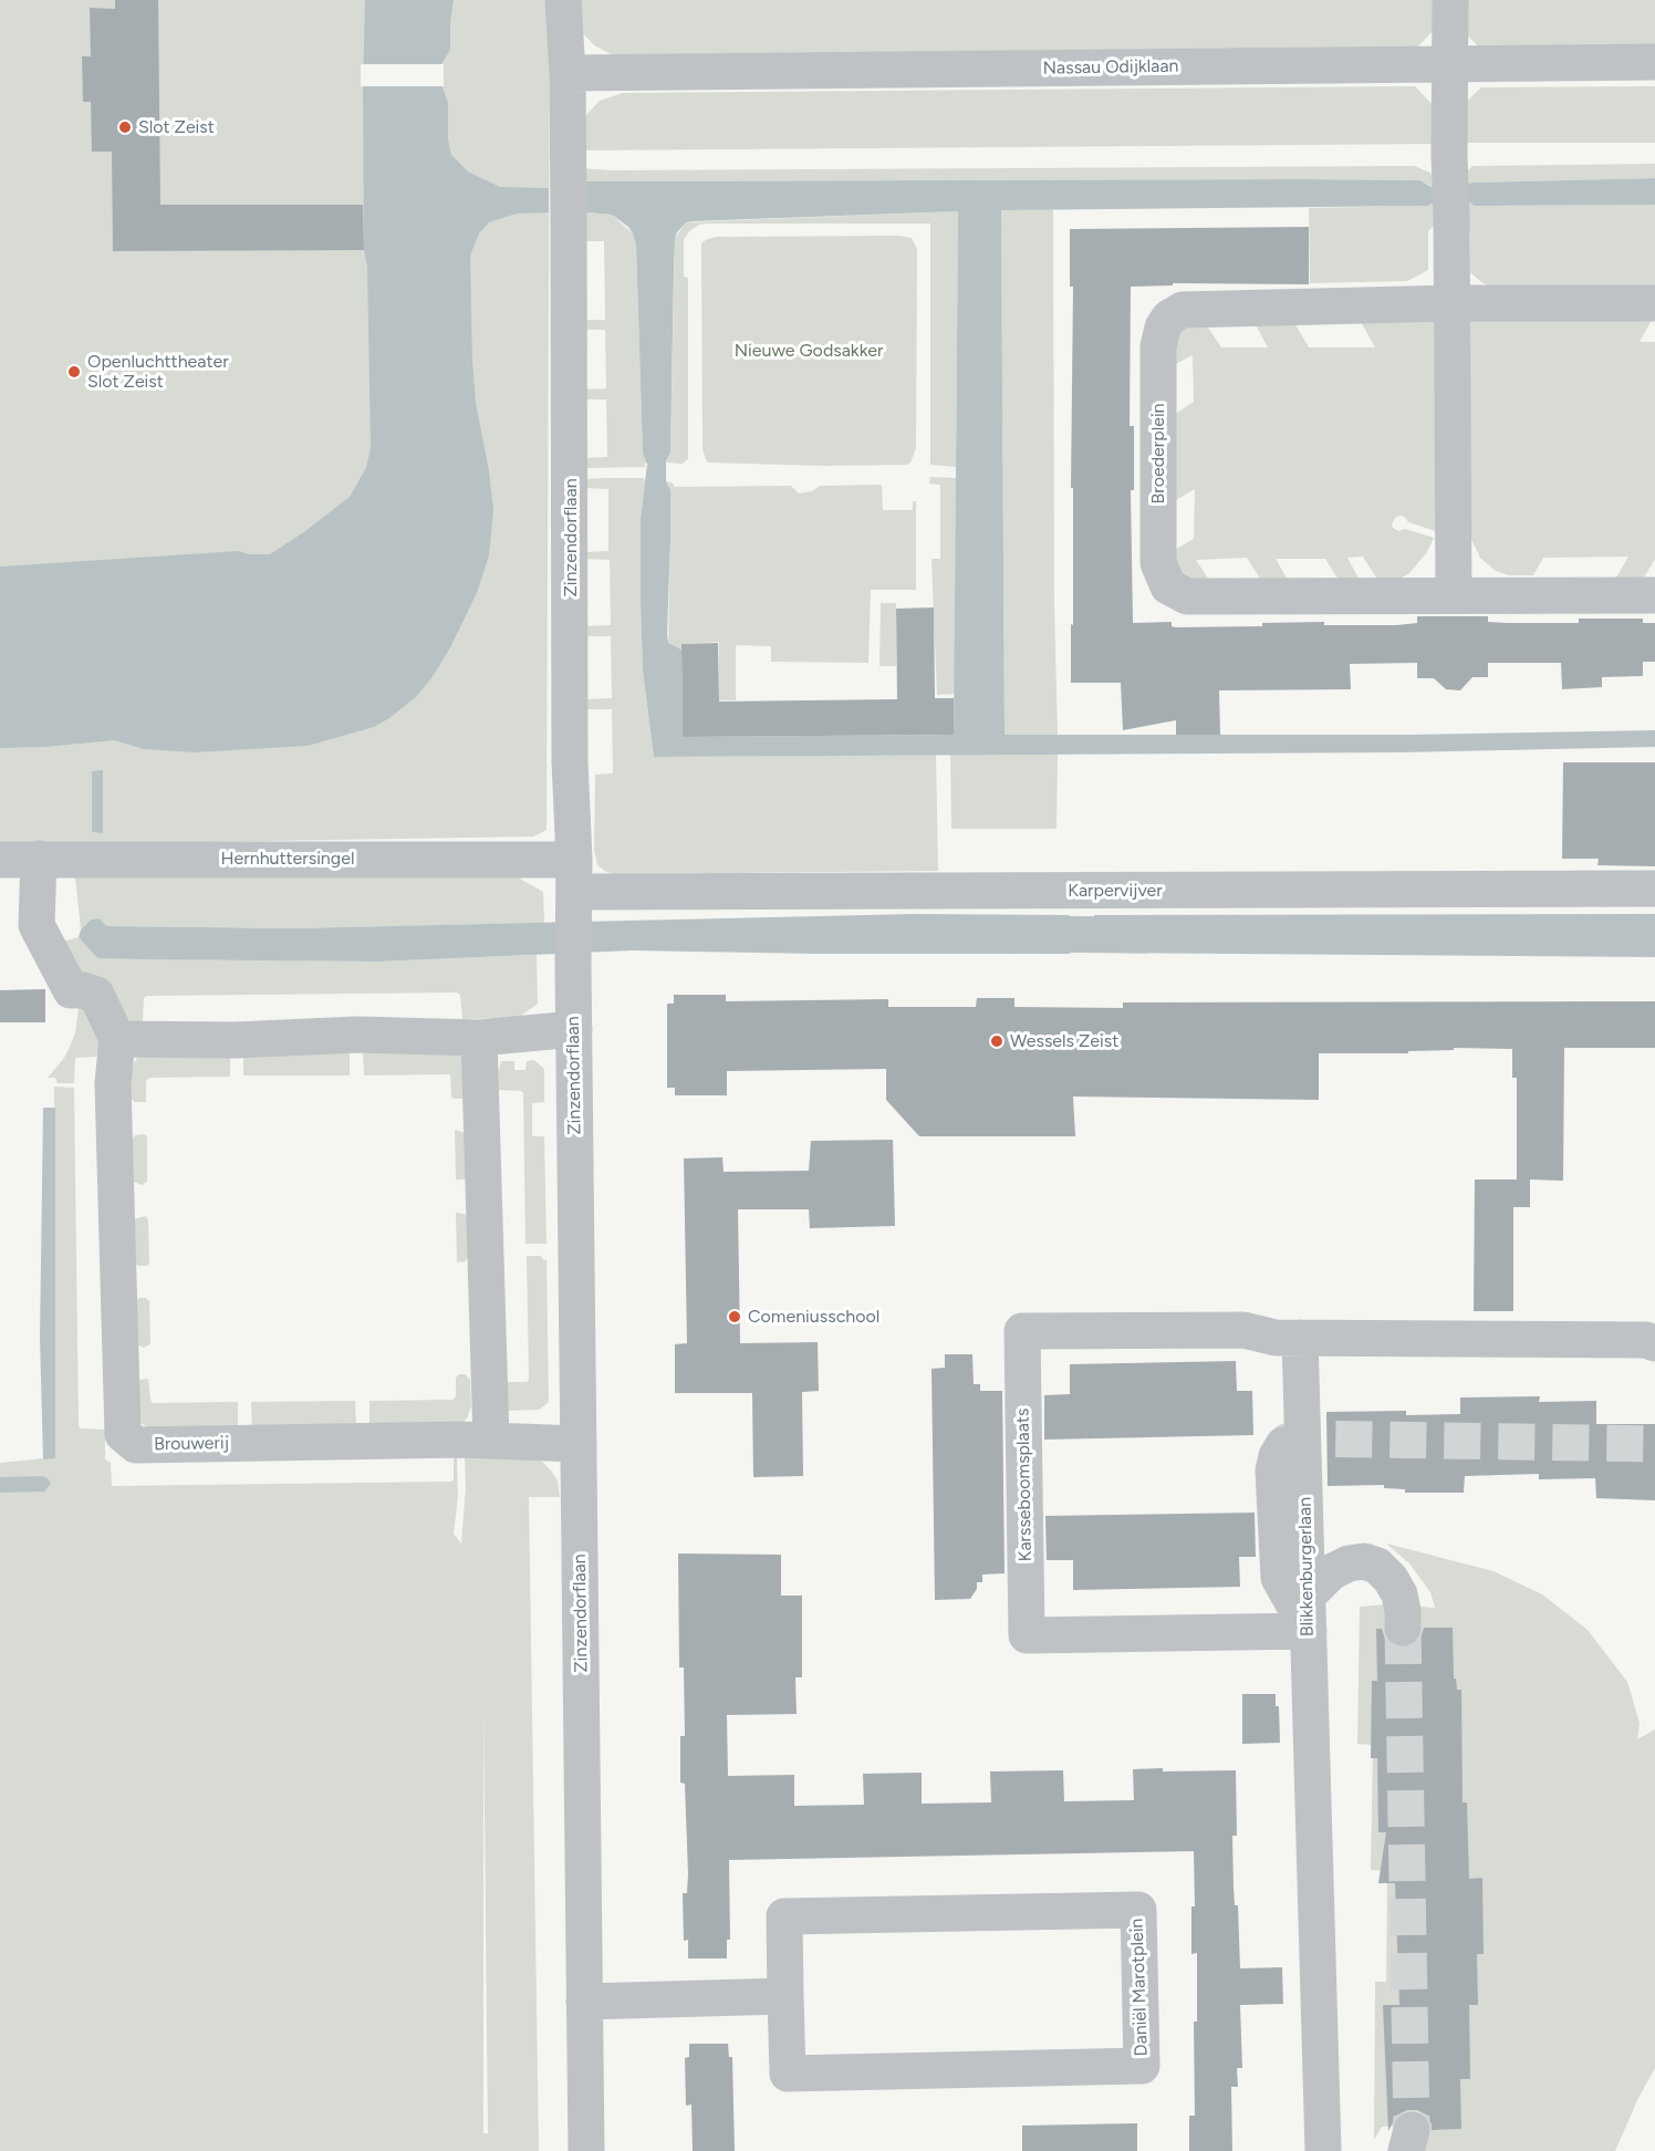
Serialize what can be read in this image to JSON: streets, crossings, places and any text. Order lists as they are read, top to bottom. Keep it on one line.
{"streets":{"street":["Nassau Odijklaan","Broederplein","Zinzendorflaan","Hernhuttersingel","Karpervijver","Brouwerij","Karsseboomsplaats","Blikkenburgerlaan","Daniël Marotplein"]},"crossings":[["Nassau Odijklaan","Zinzendorflaan"],["Zinzendorflaan","Hernhuttersingel"],["Zinzendorflaan","Karpervijver"],["Zinzendorflaan","Brouwerij"],["Hernhuttersingel","Karpervijver"],["Karsseboomsplaats","Blikkenburgerlaan"]],"parks":["Nieuwe Godsakker"],"places":["Slot Zeist","Openluchttheater Slot Zeist","Wessels Zeist","Comeniusschool"]}
